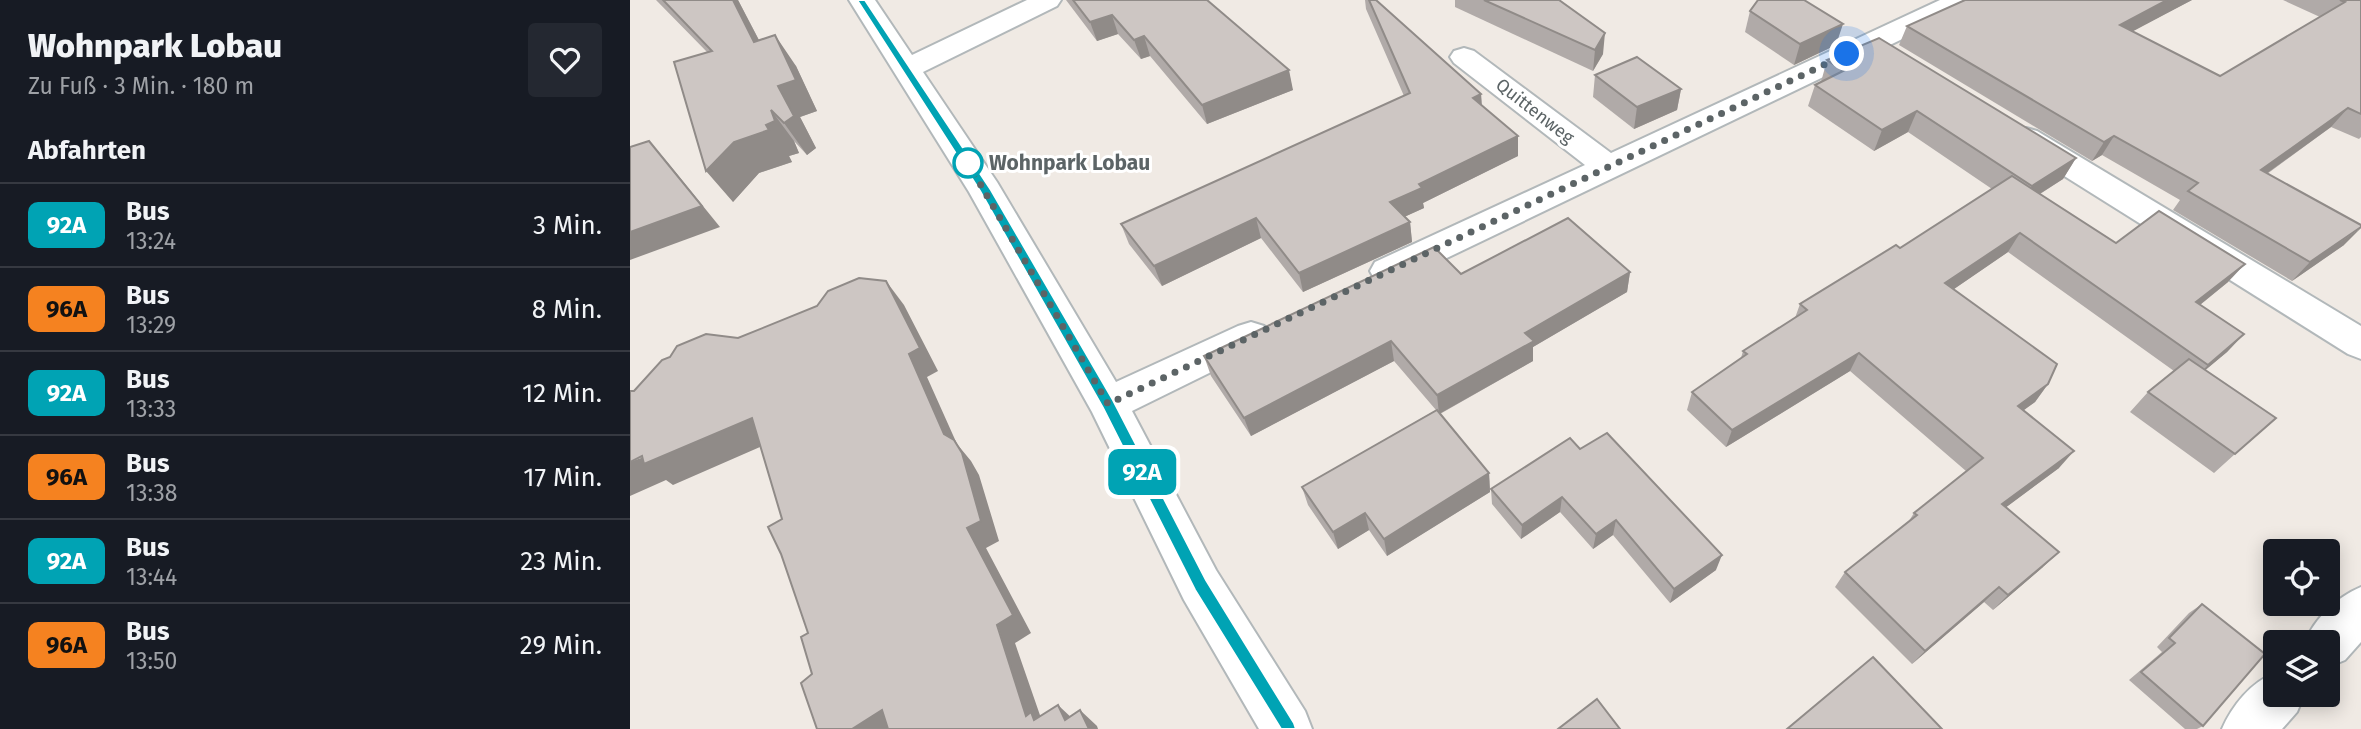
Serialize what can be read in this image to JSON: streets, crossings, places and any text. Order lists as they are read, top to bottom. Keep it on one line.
{"streets":{"street":["Quittenweg"]},"places":["Wohnpark Lobau"],"lines":["bus line 92A"],"page":{"heading":[["Wohnpark Lobau","Zu Fuß · 3 Min. · 180 m"],"Abfahrten"],"on_map":"92A","list":[{"mark":"92A","name":"Bus","note":"13:24","value":"3 Min."},{"mark":"96A","name":"Bus","note":"13:29","value":"8 Min."},{"mark":"92A","name":"Bus","note":"13:33","value":"12 Min."},{"mark":"96A","name":"Bus","note":"13:38","value":"17 Min."},{"mark":"92A","name":"Bus","note":"13:44","value":"23 Min."},{"mark":"96A","name":"Bus","note":"13:50","value":"29 Min."}]}}
